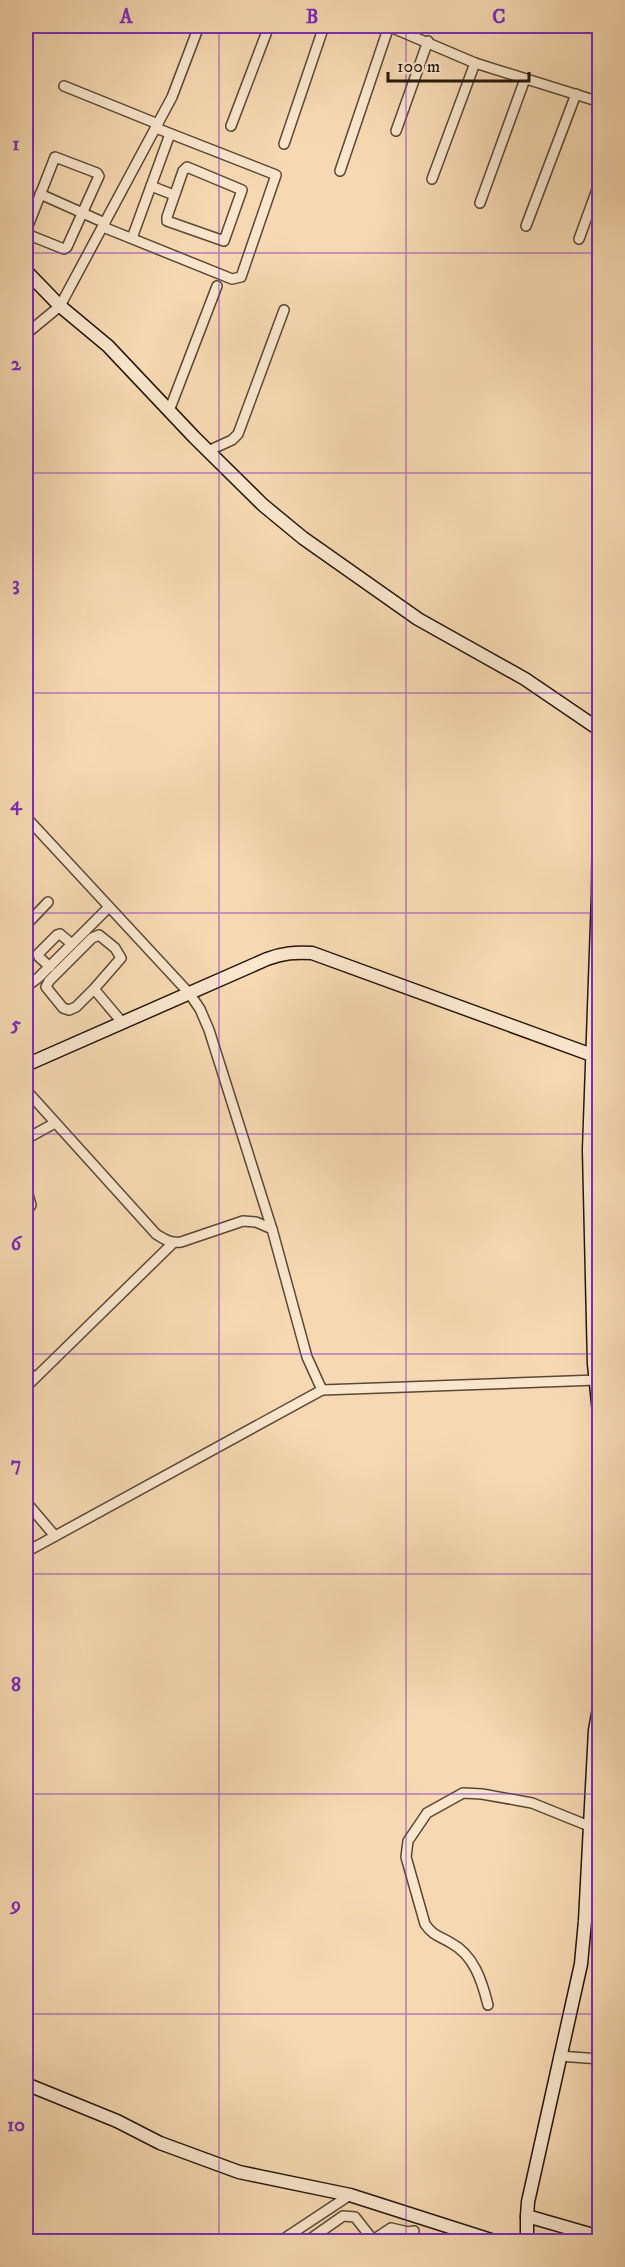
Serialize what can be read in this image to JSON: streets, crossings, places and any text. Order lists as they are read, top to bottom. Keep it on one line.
{"scale_bar":"100 m","grid":{"columns":["A","B","C"],"rows":["1","2","3","4","5","6","7","8","9","10"]}}
